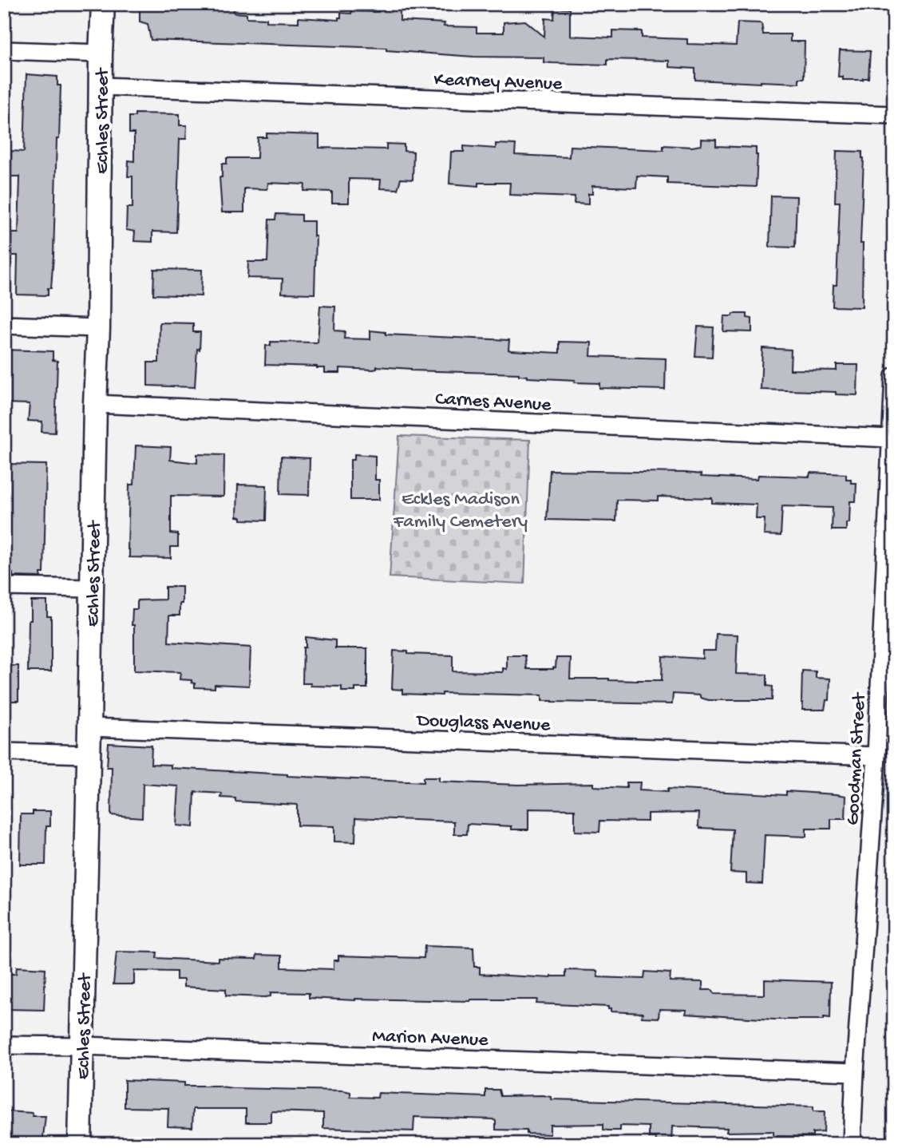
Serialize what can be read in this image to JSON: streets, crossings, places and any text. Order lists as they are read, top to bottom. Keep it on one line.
{"streets":{"street":["Kearney Avenue","Echles Street","Carnes Avenue","Douglass Avenue","Goodman Street","Marion Avenue"]},"crossings":[["Kearney Avenue","Echles Street"],["Echles Street","Carnes Avenue"],["Echles Street","Douglass Avenue"],["Echles Street","Marion Avenue"],["Carnes Avenue","Goodman Street"],["Douglass Avenue","Goodman Street"],["Goodman Street","Marion Avenue"]],"parks":["Eckles Madison Family Cemetery"]}
